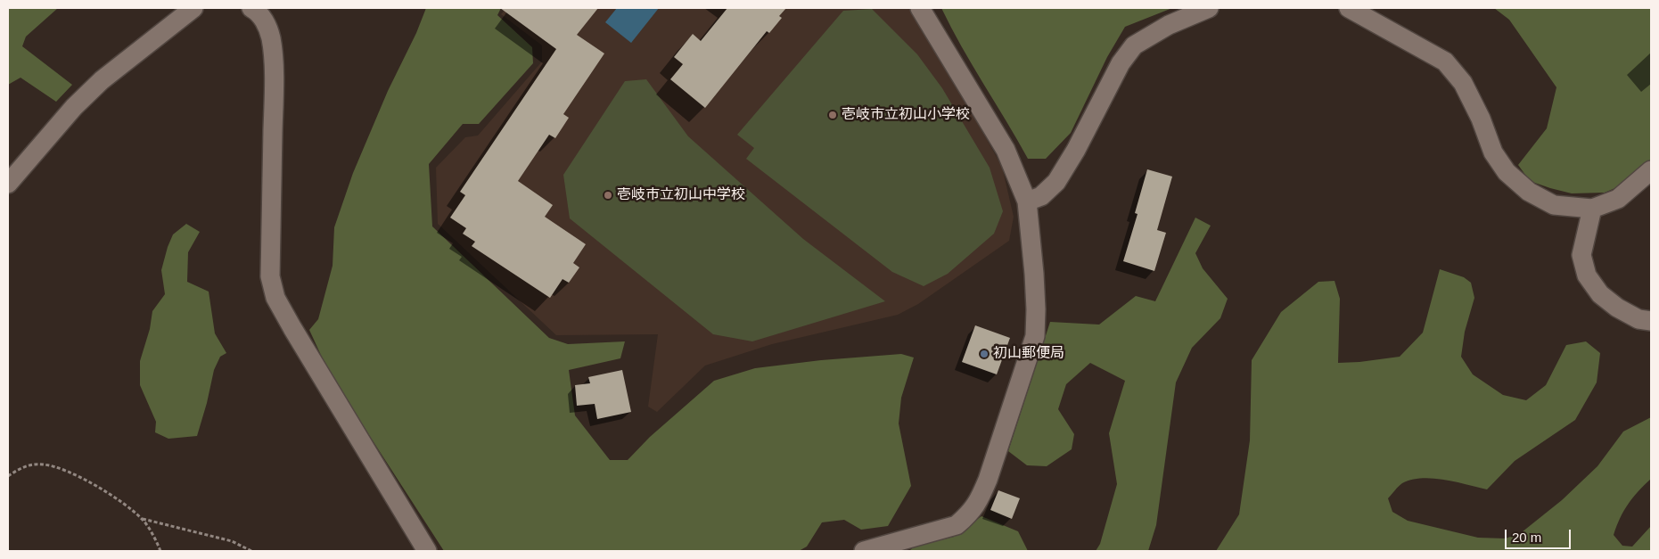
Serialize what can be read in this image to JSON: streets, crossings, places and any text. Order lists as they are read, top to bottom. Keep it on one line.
{"places":["壱岐市立初山小学校","壱岐市立初山中学校","初山郵便局"],"scale_bar":"20 m"}
